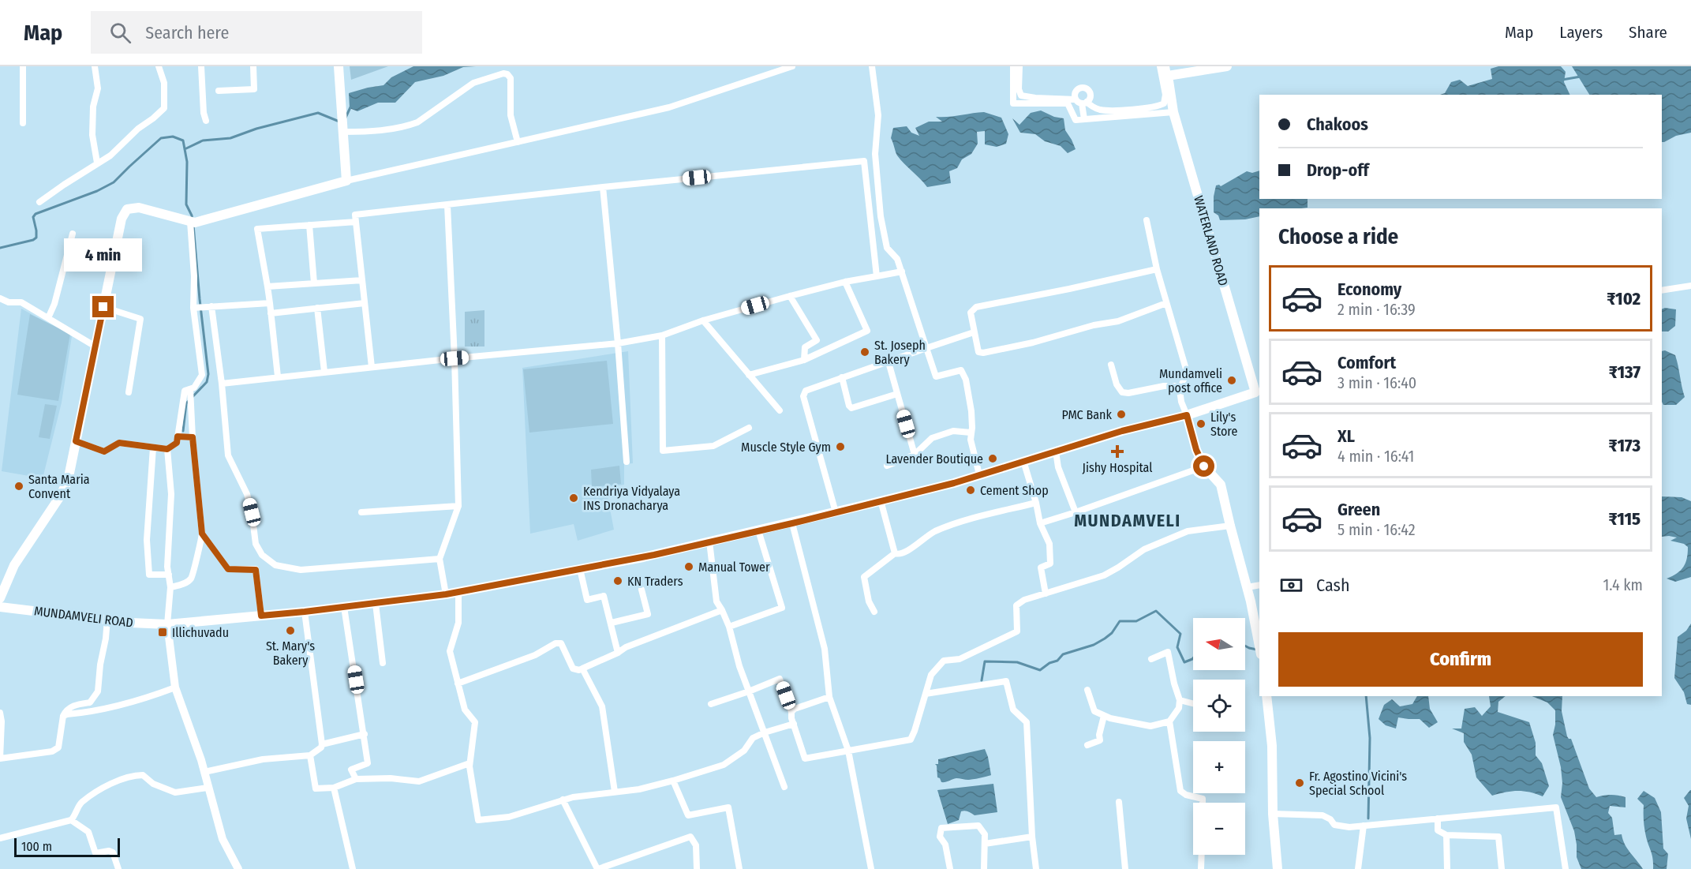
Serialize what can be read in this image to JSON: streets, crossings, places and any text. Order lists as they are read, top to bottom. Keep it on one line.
{"streets":{"main road":["WATERLAND ROAD","MUNDAMVELI ROAD"]},"crossings":[["WATERLAND ROAD","MUNDAMVELI ROAD"]],"districts":["MUNDAMVELI"],"places":{"other":["St. Joseph Bakery","Mundamveli post office","PMC Bank","Lily's Store","Muscle Style Gym","Lavender Boutique","Santa Maria Convent","Cement Shop","Kendriya Vidyalaya INS Dronacharya","Manual Tower","KN Traders","St. Mary's Bakery","Fr. Agostino Vicini's Special School"],"health":["Jishy Hospital"],"transit":["Illichuvadu"]},"scale_bar":"100 m","north":"left","page":{"header":"Map","search":"Search here","nav":["Map","Layers","Share"],"banner":["Chakoos","Drop-off"],"heading":"Choose a ride","bubble":"4 min","list":[{"name":"Economy","note":"2 min · 16:39","value":"₹102"},{"name":"Comfort","note":"3 min · 16:40","value":"₹137"},{"name":"XL","note":"4 min · 16:41","value":"₹173"},{"name":"Green","note":"5 min · 16:42","value":"₹115"}],"pay":["Cash","1.4 km"],"map_buttons":["+","−"],"buttons":"Confirm","scale":"100 m"}}
